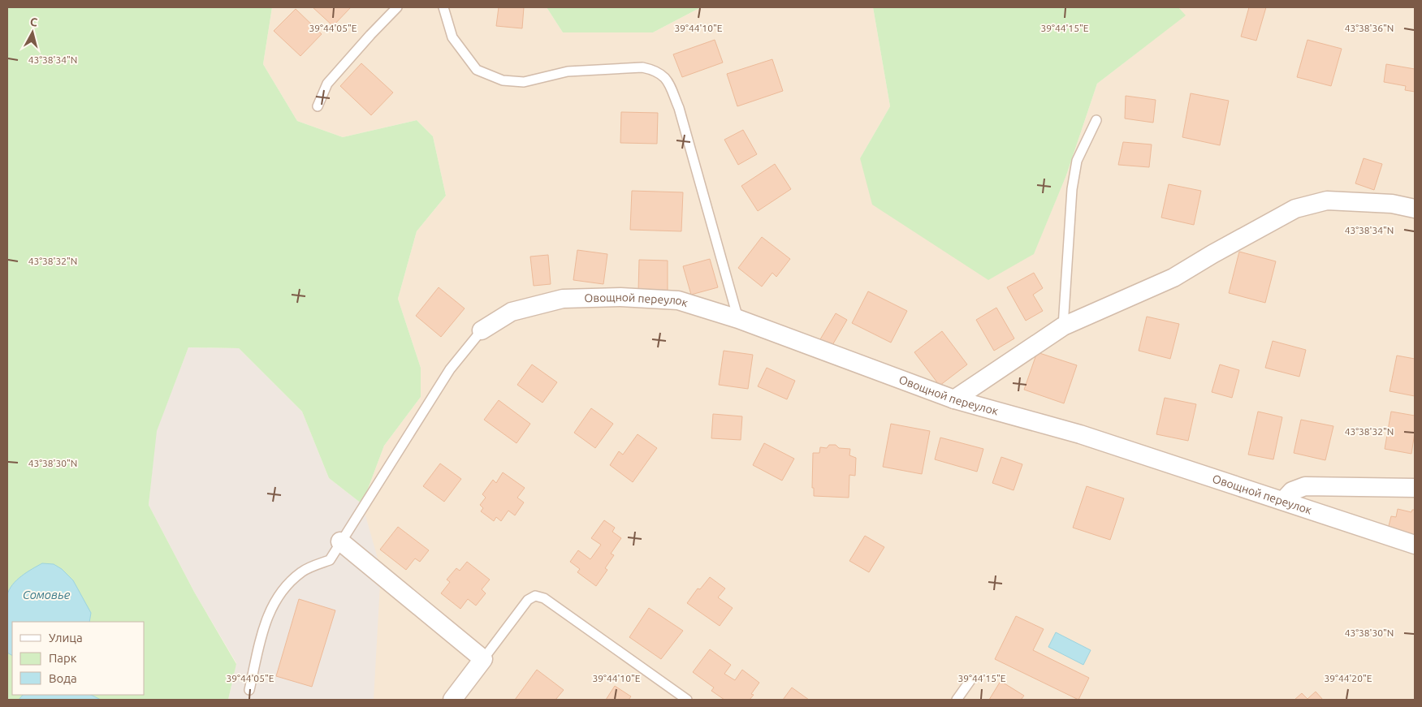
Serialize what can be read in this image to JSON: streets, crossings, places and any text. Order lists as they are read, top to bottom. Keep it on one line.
{"streets":{"street":["Овощной переулок"]},"water":["Сомовье"],"legend":["Улица","Парк","Вода"],"north":"top","coordinates":["39°44'05\"E","39°44'10\"E","39°44'15\"E","43°38'36\"N","43°38'34\"N","43°38'32\"N","43°38'30\"N","39°44'20\"E"]}
